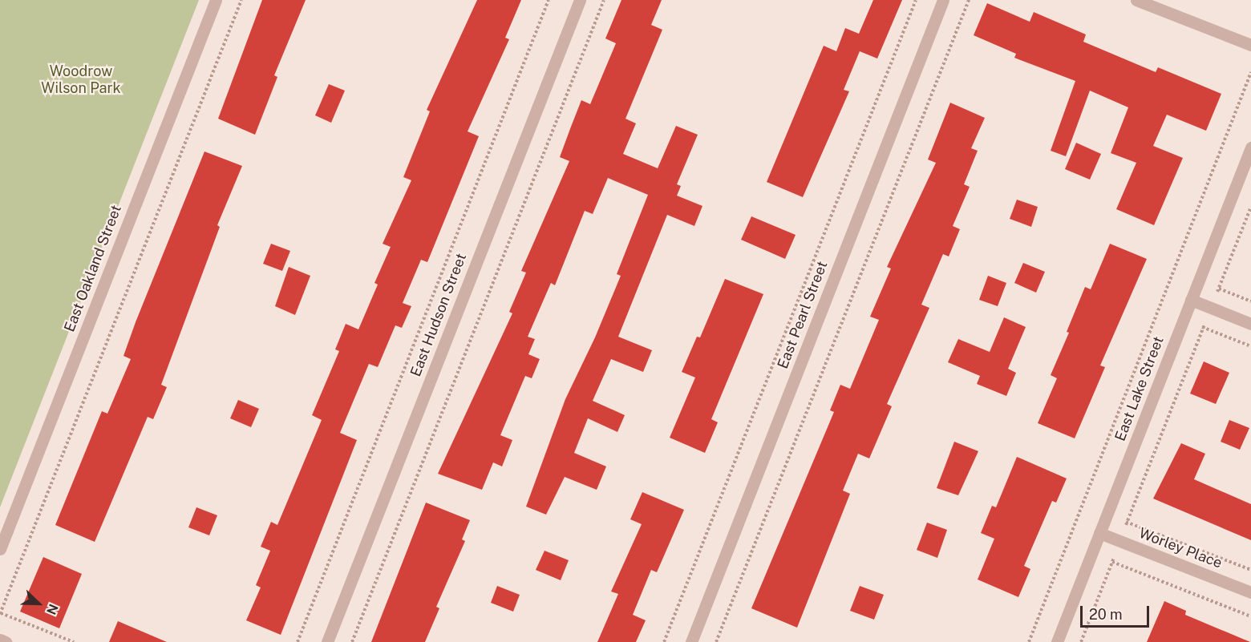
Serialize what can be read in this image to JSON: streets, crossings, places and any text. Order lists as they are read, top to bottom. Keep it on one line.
{"streets":{"street":["East Oakland Street","East Hudson Street","East Pearl Street","East Lake Street","Worley Place"]},"crossings":[["East Lake Street","Worley Place"]],"parks":["Woodrow Wilson Park"],"scale_bar":"20 m","north":"bottom right"}
